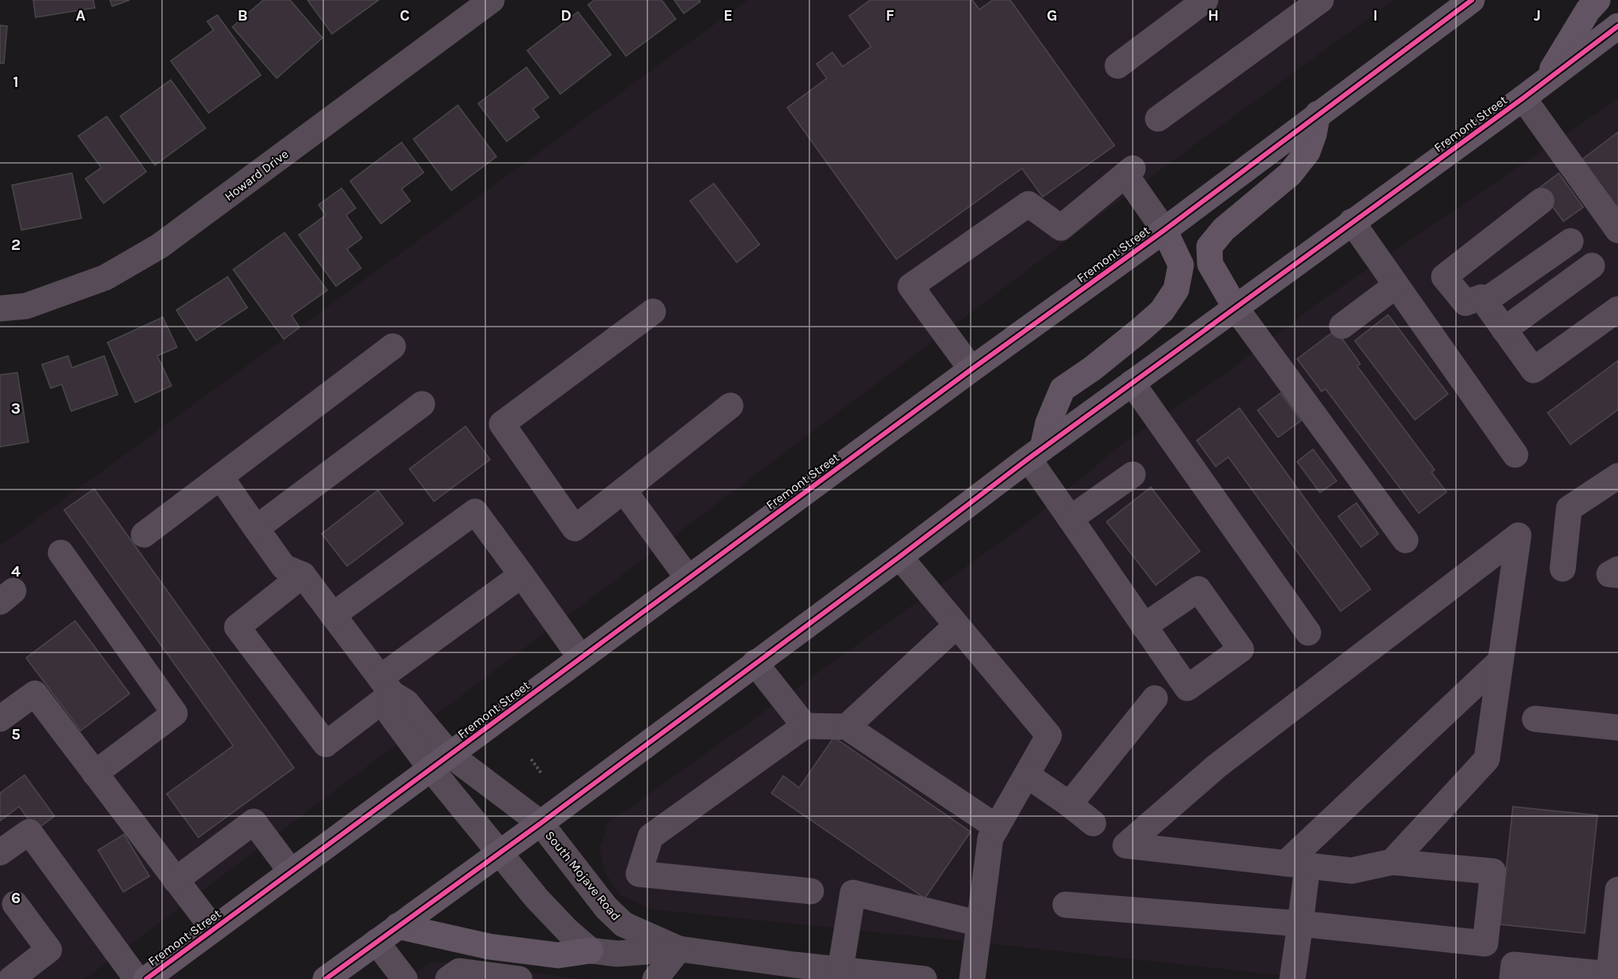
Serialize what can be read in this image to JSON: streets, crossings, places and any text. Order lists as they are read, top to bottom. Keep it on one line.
{"streets":{"main road":["Fremont Street"],"street":["Howard Drive","South Mojave Road"]},"crossings":[["Fremont Street","South Mojave Road"]],"grid":{"columns":["A","B","C","D","E","F","G","H","I","J"],"rows":["1","2","3","4","5","6"]}}
